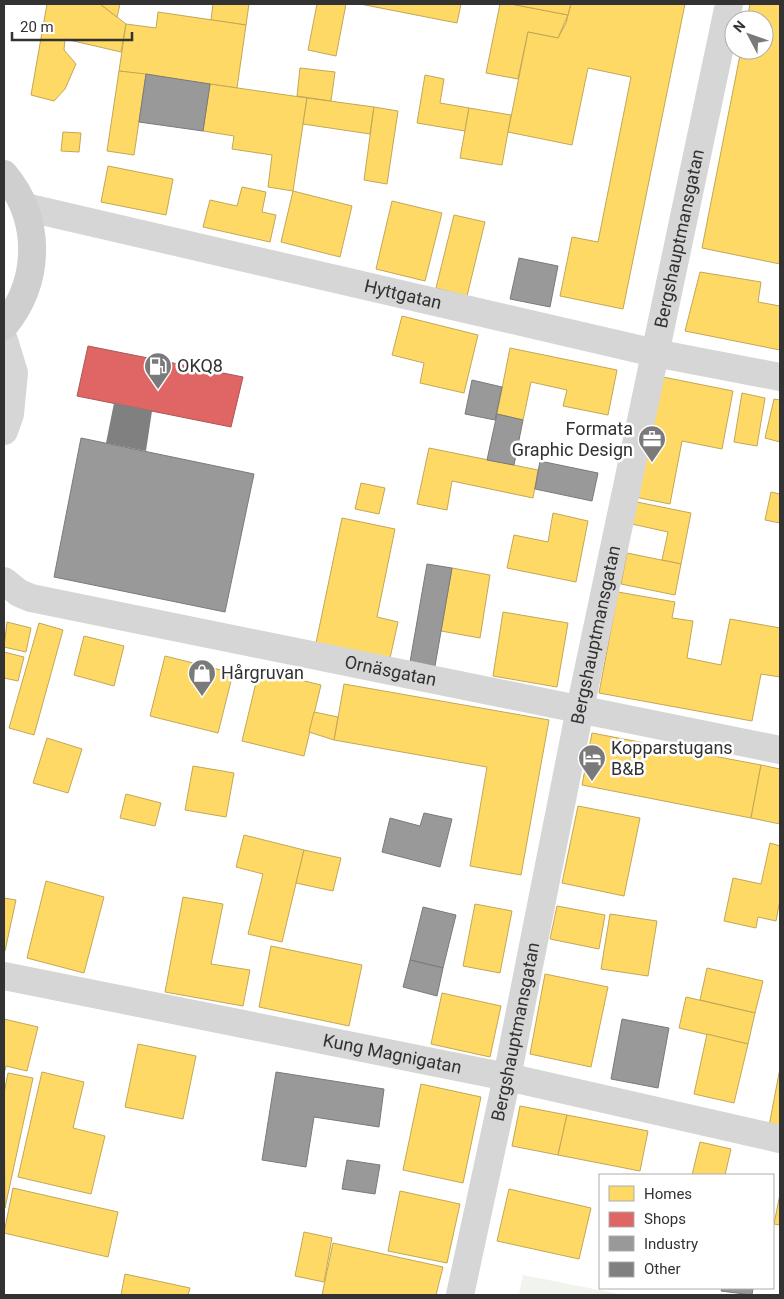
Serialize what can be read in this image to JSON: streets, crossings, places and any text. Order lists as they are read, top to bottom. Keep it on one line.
{"streets":{"street":["Bergshauptmansgatan","Hyttgatan","Ornäsgatan","Kung Magnigatan"]},"crossings":[["Bergshauptmansgatan","Hyttgatan"],["Bergshauptmansgatan","Ornäsgatan"],["Bergshauptmansgatan","Kung Magnigatan"]],"places":{"fuel station":["OKQ8"],"office":["Formata Graphic Design"],"shop":["Hårgruvan"],"hotel":["Kopparstugans B&B"]},"legend":["Homes","Shops","Industry","Other"],"scale_bar":"20 m","north":"top left"}
